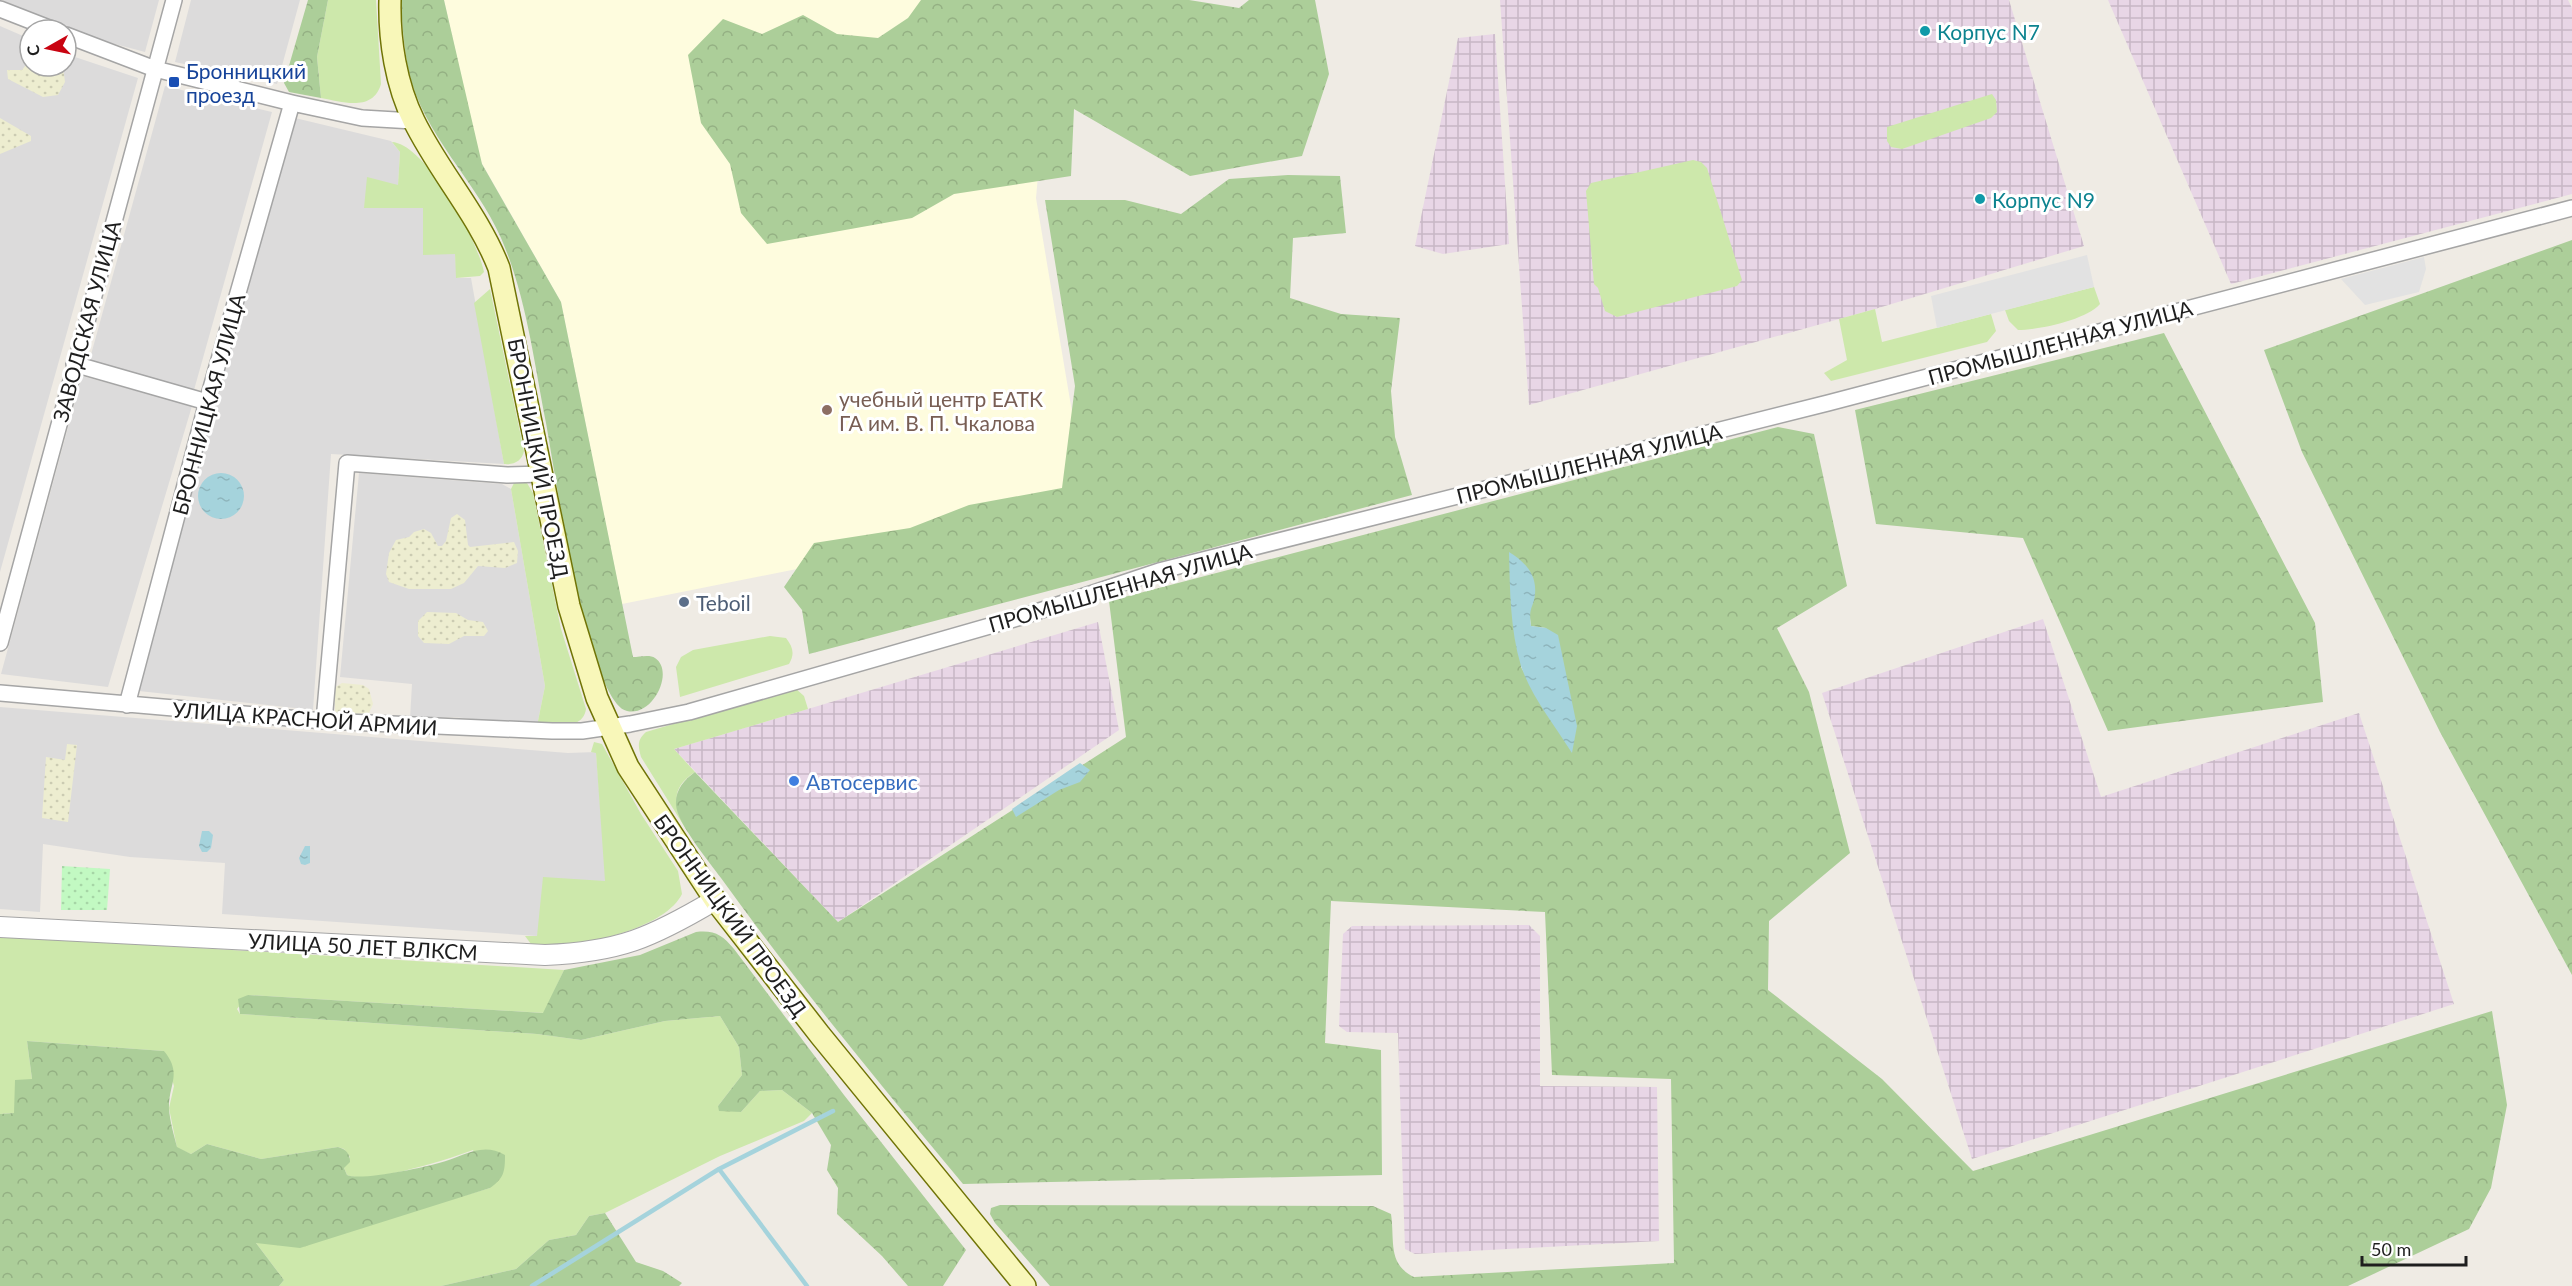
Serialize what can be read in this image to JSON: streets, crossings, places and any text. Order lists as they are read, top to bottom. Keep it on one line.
{"streets":{"main road":["БРОННИЦКИЙ ПРОЕЗД"],"street":["ЗАВОДСКАЯ УЛИЦА","ПРОМЫШЛЕННАЯ УЛИЦА","БРОННИЦКАЯ УЛИЦА","УЛИЦА КРАСНОЙ АРМИИ","УЛИЦА 50 ЛЕТ ВЛКСМ"]},"crossings":[["ПРОМЫШЛЕННАЯ УЛИЦА","БРОННИЦКИЙ ПРОЕЗД"],["ПРОМЫШЛЕННАЯ УЛИЦА","УЛИЦА КРАСНОЙ АРМИИ"],["БРОННИЦКАЯ УЛИЦА","УЛИЦА КРАСНОЙ АРМИИ"],["БРОННИЦКИЙ ПРОЕЗД","УЛИЦА КРАСНОЙ АРМИИ"],["БРОННИЦКИЙ ПРОЕЗД","УЛИЦА 50 ЛЕТ ВЛКСМ"]],"places":{"other":["Корпус N7","Корпус N9","учебный центр ЕАТК ГА им. В. П. Чкалова","Teboil","Автосервис"],"transit":["Бронницкий проезд"]},"scale_bar":"50 m","north":"left"}
